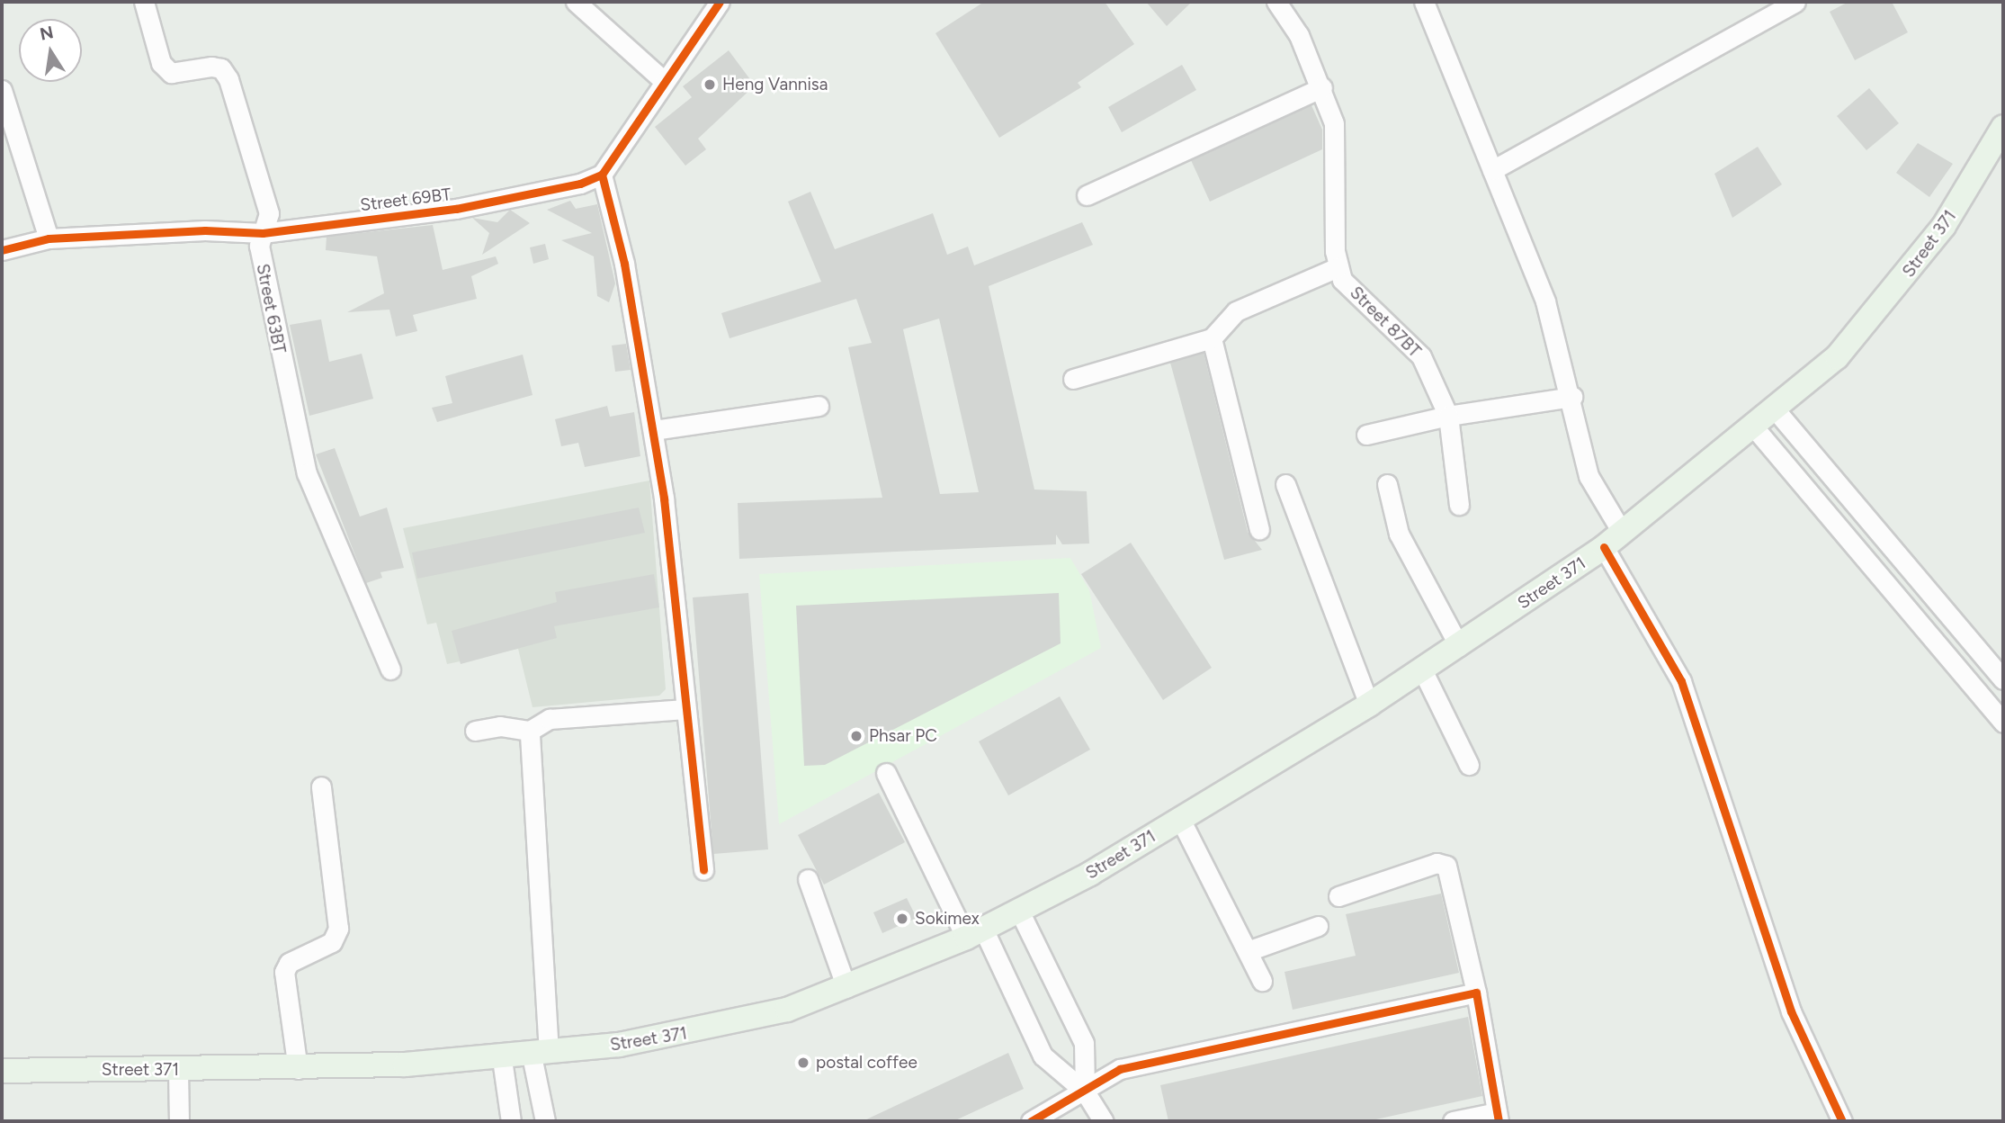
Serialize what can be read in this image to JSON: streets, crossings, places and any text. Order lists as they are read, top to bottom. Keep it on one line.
{"streets":{"main road":["Street 371"],"street":["Street 69BT","Street 63BT","Street 87BT"]},"crossings":[["Street 69BT","Street 63BT"]],"places":["Heng Vannisa","Phsar PC","Sokimex","postal coffee"],"north":"top"}
